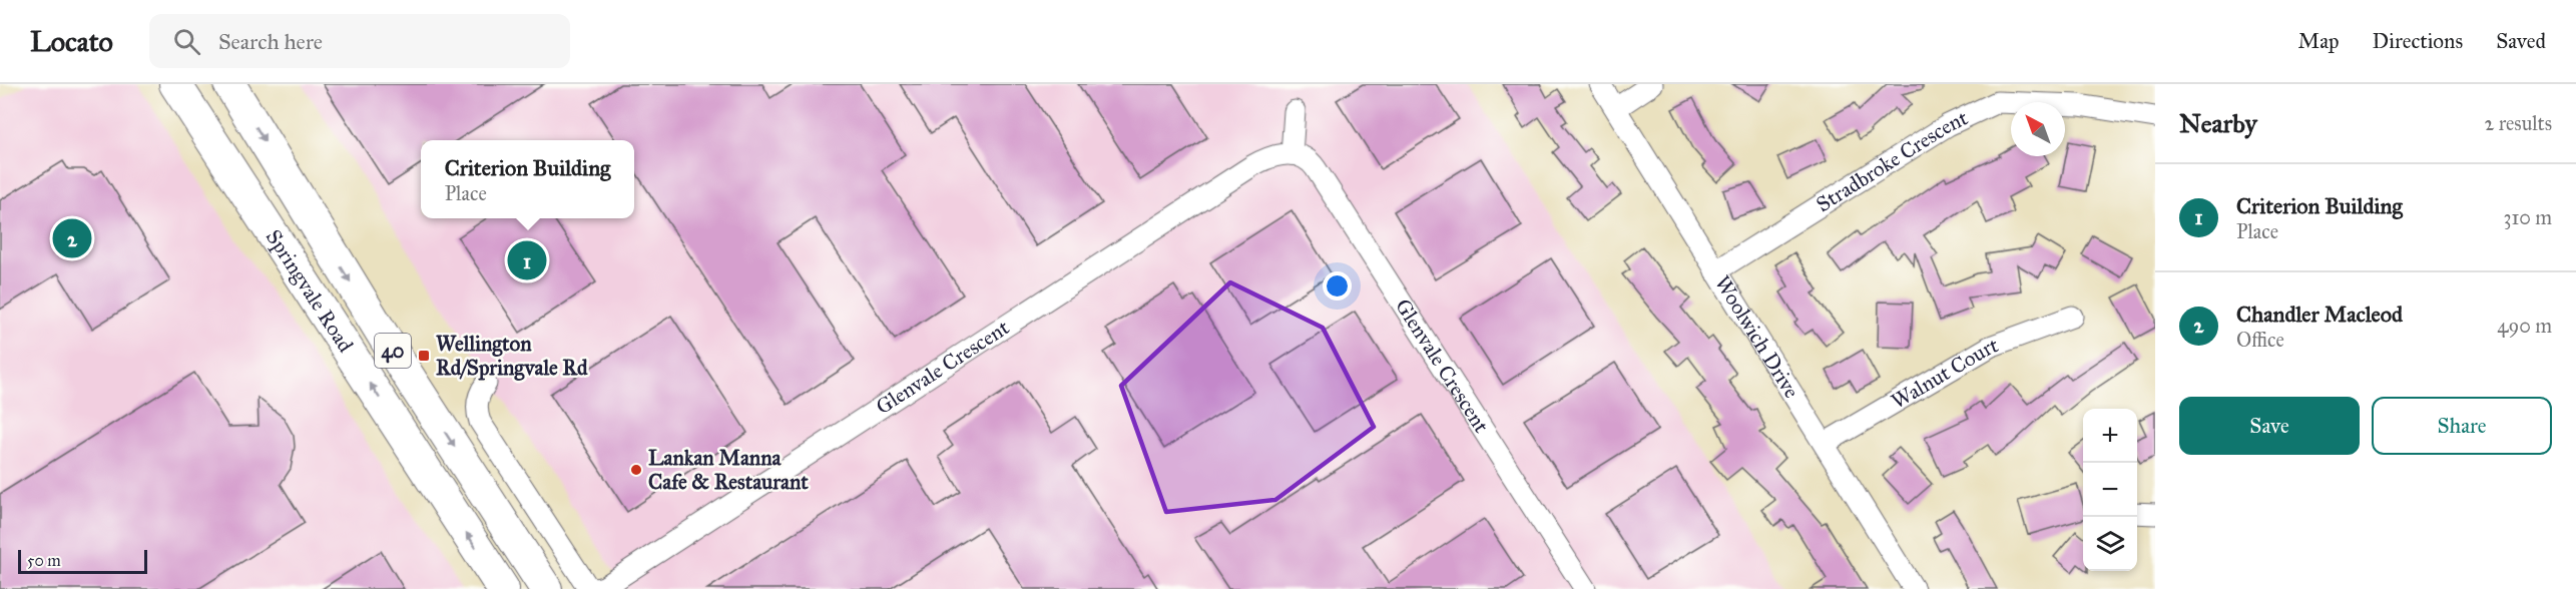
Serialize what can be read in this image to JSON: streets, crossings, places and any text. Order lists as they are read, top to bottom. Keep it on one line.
{"streets":{"highway":["Springvale Road","40"],"street":["Stradbroke Crescent","Woolwich Drive","Glenvale Crescent","Walnut Court"]},"crossings":[["Stradbroke Crescent","Woolwich Drive"],["Woolwich Drive","Walnut Court"]],"places":{"transit":["Wellington Rd/Springvale Rd"],"other":["Lankan Manna Cafe & Restaurant"]},"scale_bar":"50 m","north":"top left","page":{"header":"Locato","search":"Search here","nav":["Map","Directions","Saved"],"heading":["Nearby","2 results"],"popup":["Criterion Building","Place"],"list":[{"mark":"1","name":"Criterion Building","note":"Place","value":"310 m"},{"mark":"2","name":"Chandler Macleod","note":"Office","value":"490 m"}],"pins":["2","1"],"buttons":["Save","Share"],"map_buttons":["+","−"],"scale":"50 m"}}
